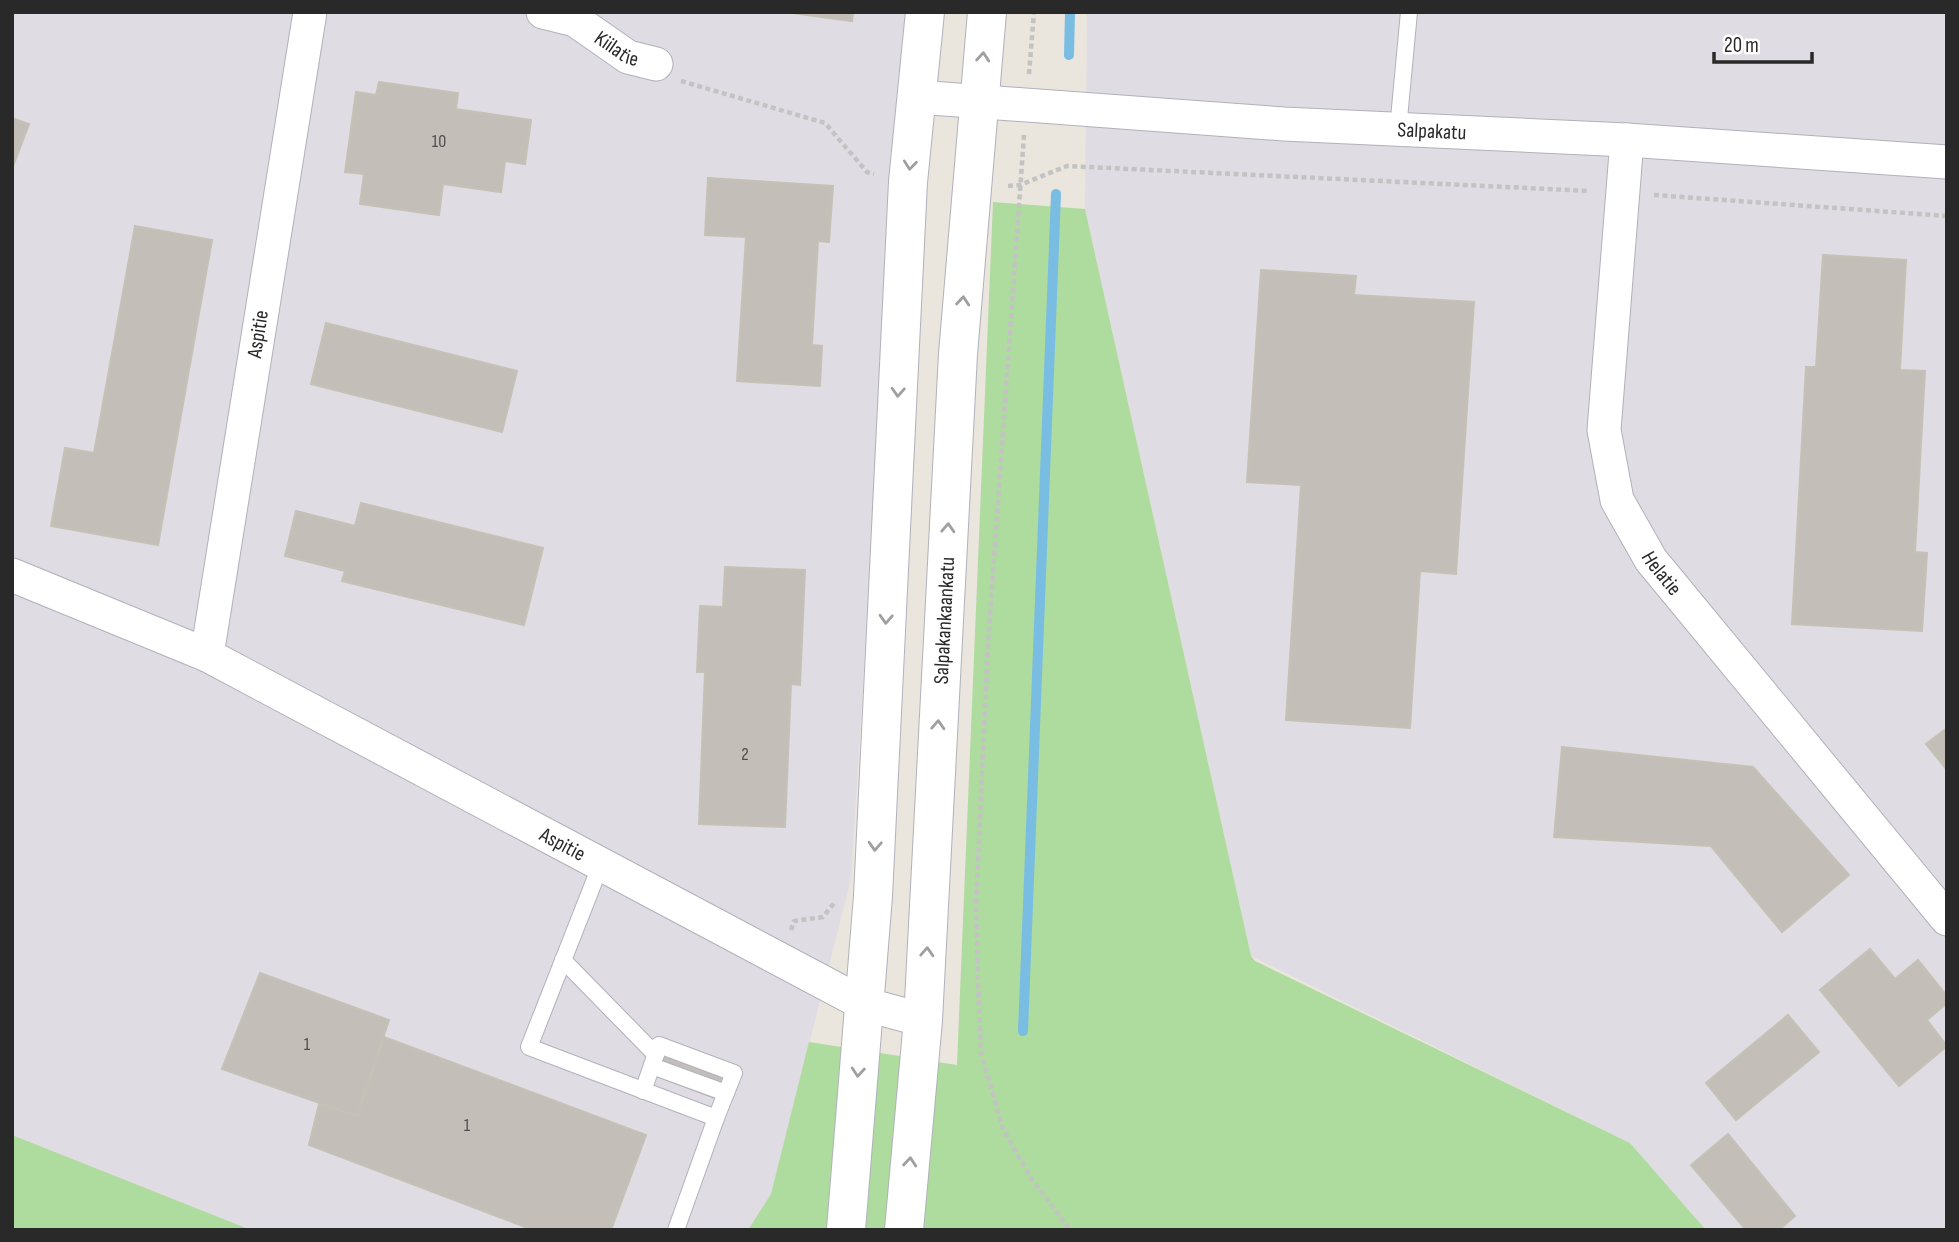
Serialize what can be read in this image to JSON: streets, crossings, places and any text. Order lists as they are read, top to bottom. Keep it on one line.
{"streets":{"main road":["Salpakankaankatu"],"street":["Kiilatie","Salpakatu","Aspitie","Helatie"]},"crossings":[["Salpakatu","Helatie"],["Salpakatu","Salpakankaankatu"],["Aspitie","Salpakankaankatu"]],"house_numbers":["10","2","1","1"],"scale_bar":"20 m"}
